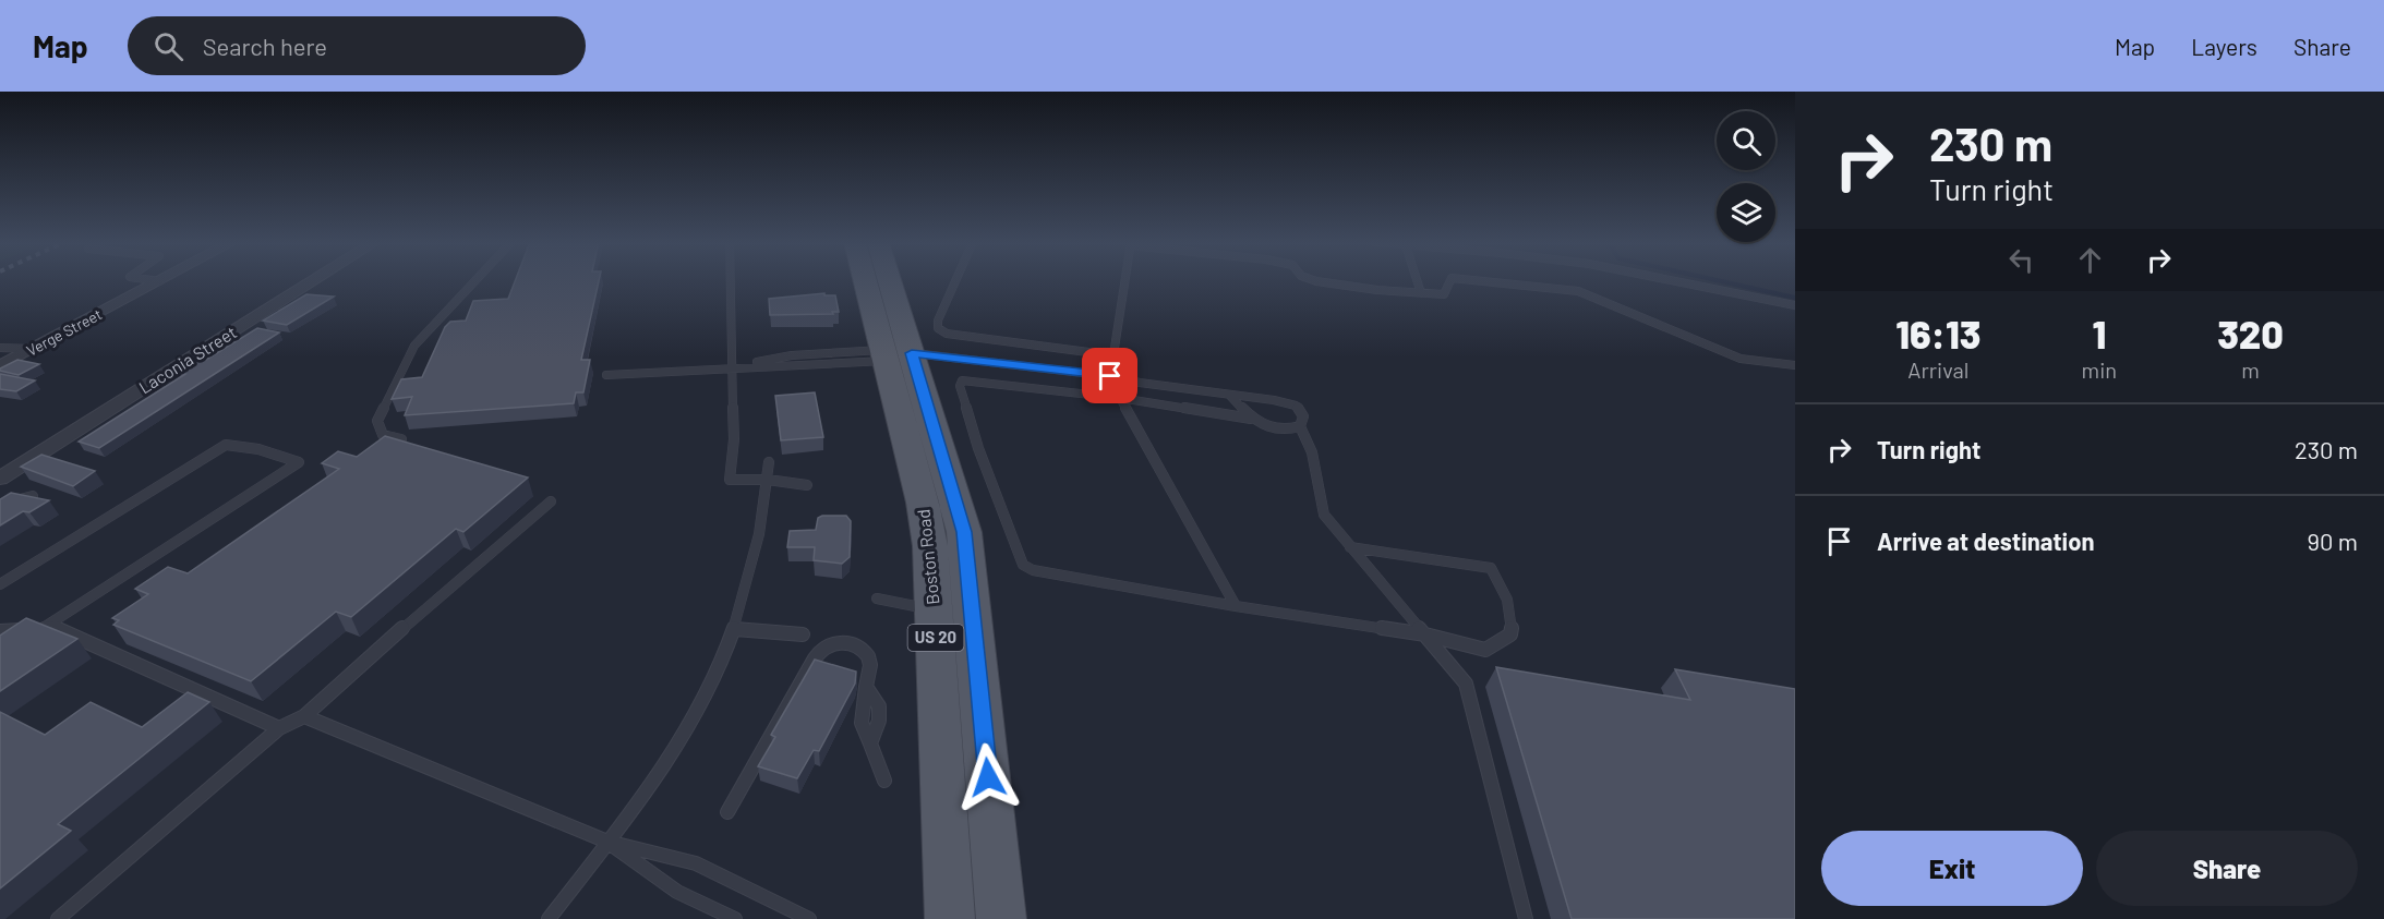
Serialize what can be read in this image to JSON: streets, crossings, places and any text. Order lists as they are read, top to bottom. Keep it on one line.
{"streets":{"main road":["Boston Road","US 20"],"street":["Verge Street","Laconia Street"]},"page":{"header":"Map","search":"Search here","nav":["Map","Layers","Share"],"turn":["230 m","Turn right"],"eta":["16:13","Arrival","1","min","320","m"],"list":[{"name":"Turn right","value":"230 m"},{"name":"Arrive at destination","value":"90 m"}],"buttons":["Exit","Share"]}}
